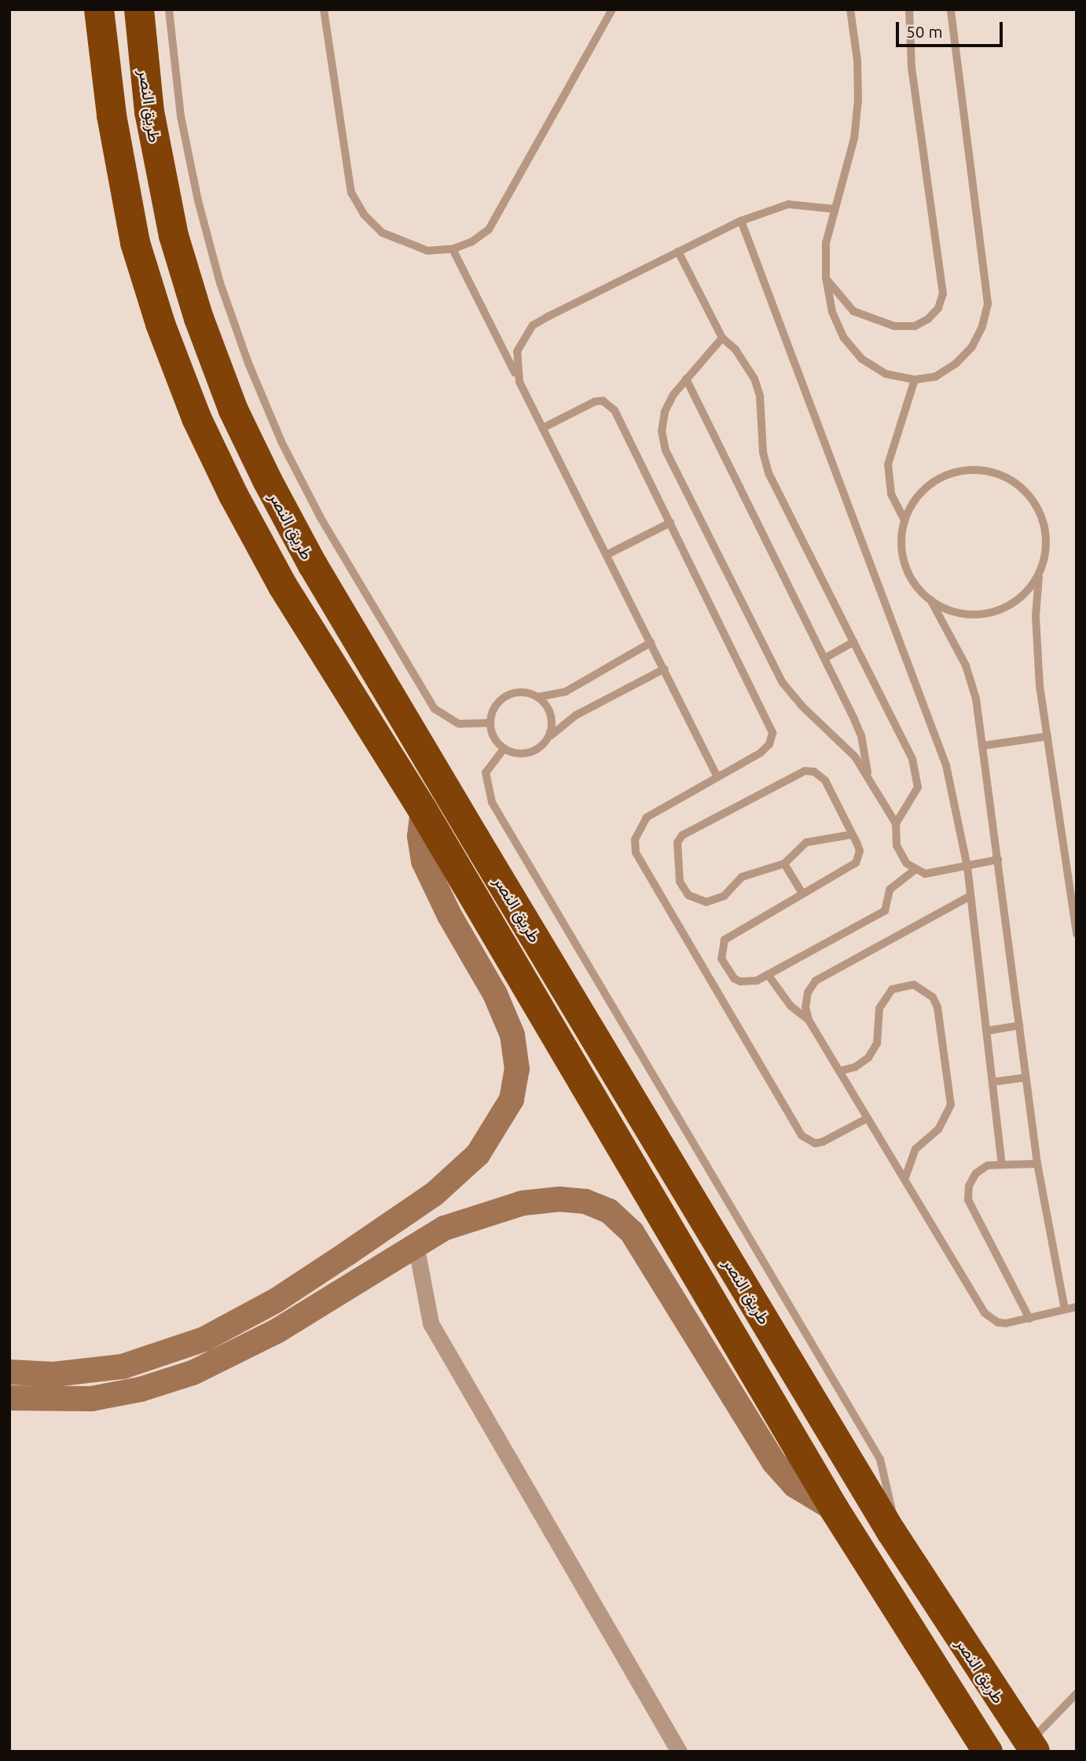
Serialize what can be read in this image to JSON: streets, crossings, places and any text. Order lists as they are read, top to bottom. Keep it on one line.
{"streets":{"highway":["طريق النصر"]},"scale_bar":"50 m"}
